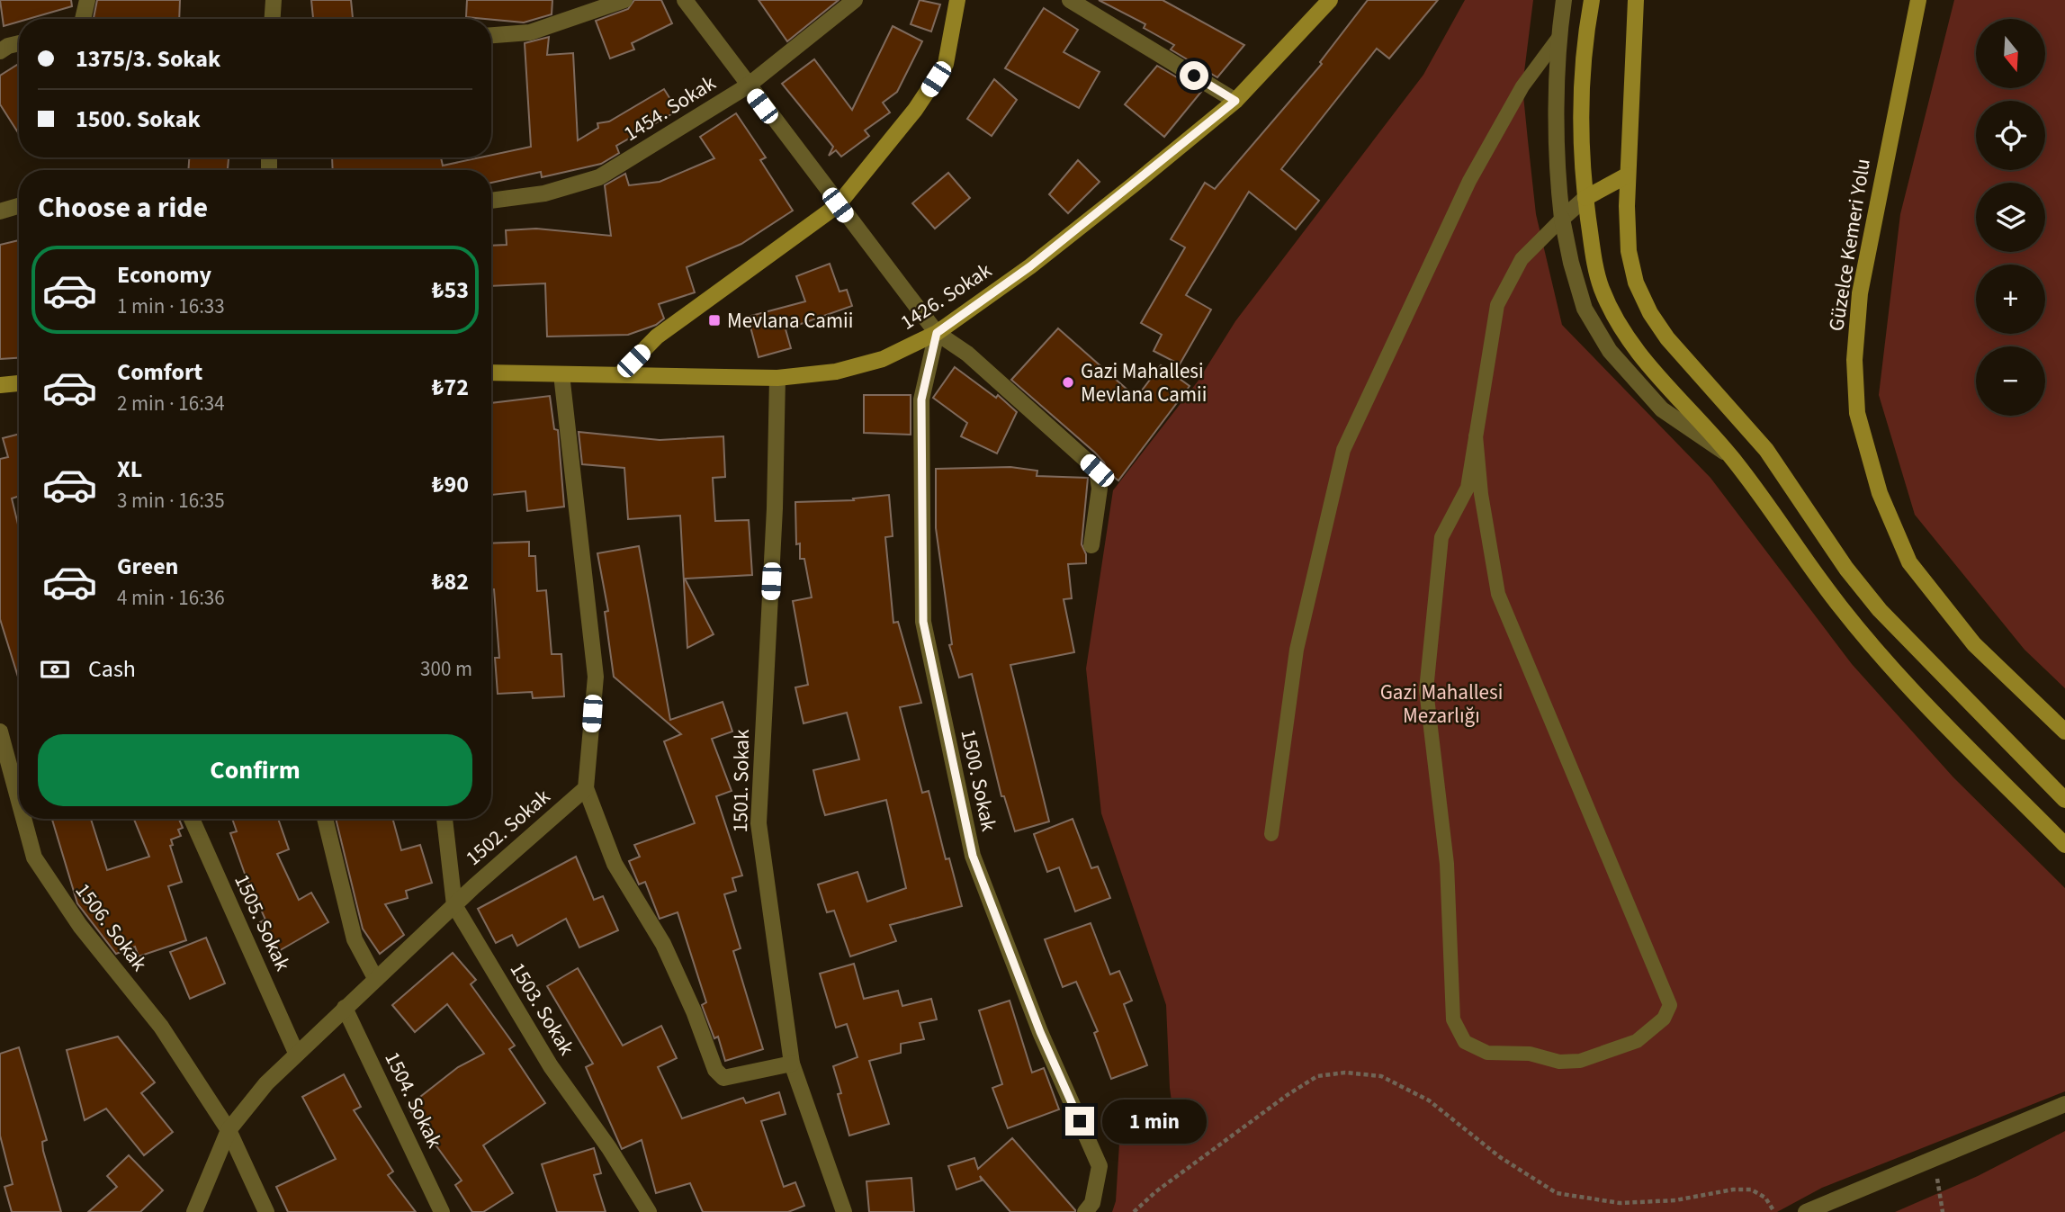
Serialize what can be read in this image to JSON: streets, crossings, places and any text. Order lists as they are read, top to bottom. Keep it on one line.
{"streets":{"street":["1454. Sokak","Güzelce Kemeri Yolu","1426. Sokak","1500. Sokak","1501. Sokak","1502. Sokak","1505. Sokak","1506. Sokak","1503. Sokak","1504. Sokak"]},"crossings":[["1426. Sokak","1500. Sokak"],["1426. Sokak","1501. Sokak"],["1502. Sokak","1505. Sokak"],["1502. Sokak","1506. Sokak"],["1502. Sokak","1503. Sokak"],["1502. Sokak","1504. Sokak"]],"parks":["Gazi Mahallesi Mezarlığı"],"places":{"transit":["Mevlana Camii"],"other":["Gazi Mahallesi Mevlana Camii"]},"north":"bottom","page":{"map_buttons":["+","−"],"banner":["1375/3. Sokak","1500. Sokak"],"heading":"Choose a ride","list":[{"name":"Economy","note":"1 min · 16:33","value":"₺53"},{"name":"Comfort","note":"2 min · 16:34","value":"₺72"},{"name":"XL","note":"3 min · 16:35","value":"₺90"},{"name":"Green","note":"4 min · 16:36","value":"₺82"}],"pay":["Cash","300 m"],"buttons":"Confirm","bubble":"1 min"}}
